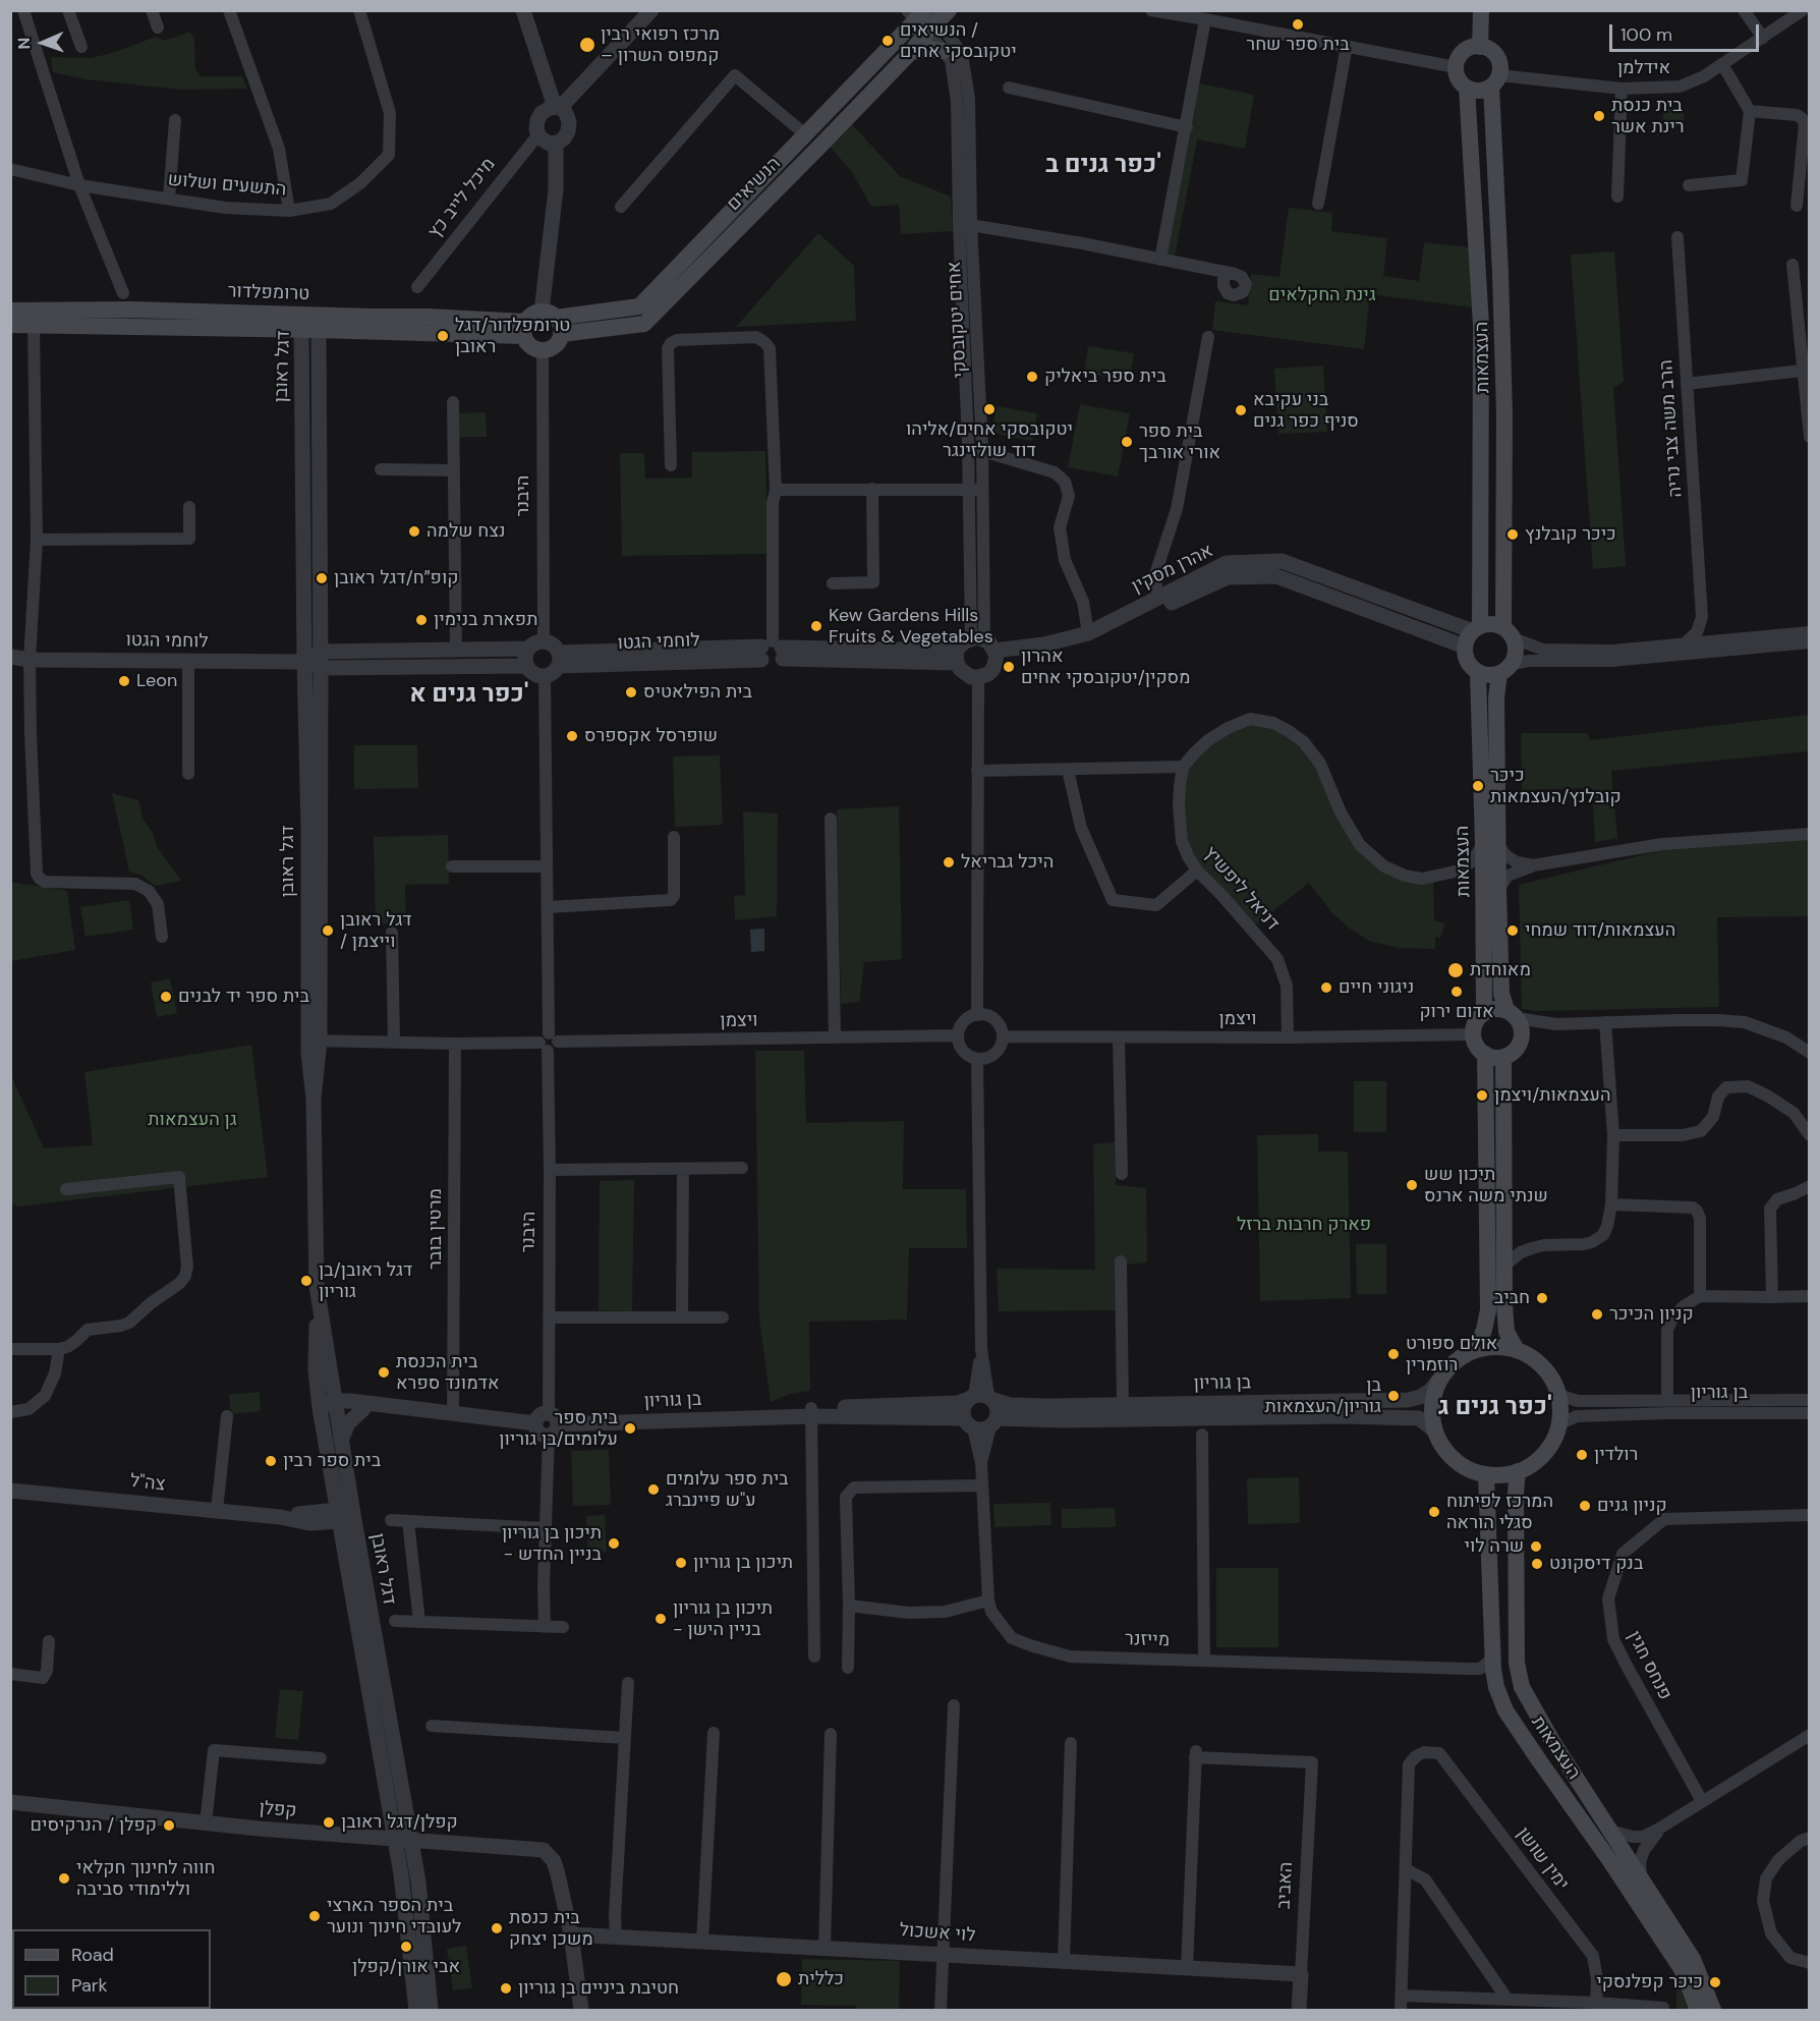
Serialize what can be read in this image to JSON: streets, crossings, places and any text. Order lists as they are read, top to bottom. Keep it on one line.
{"streets":{"main road":["הנשיאים","טרומפלדור","העצמאות"],"street":["אידלמן","התשעים ושלוש","מיכל לייב כץ","אחים יטקובסקי","דגל ראובן","הרב משה צבי נריה","היבנר","אהרן מסקין","לוחמי הגטו","דניאל ליפשיץ","ויצמן","מרטין בובר","בן גוריון","צה\"ל","מייזנר","פנחס חגין","קפלן","ימין שושן","האביב","לוי אשכול"]},"crossings":[["אידלמן","העצמאות"],["הנשיאים","טרומפלדור"],["הנשיאים","אחים יטקובסקי"],["הנשיאים","היבנר"],["טרומפלדור","דגל ראובן"],["טרומפלדור","היבנר"],["אחים יטקובסקי","אהרן מסקין"],["אחים יטקובסקי","לוחמי הגטו"],["העצמאות","אהרן מסקין"],["העצמאות","ויצמן"],["העצמאות","בן גוריון"],["העצמאות","מייזנר"],["דגל ראובן","לוחמי הגטו"],["דגל ראובן","ויצמן"],["דגל ראובן","צה\"ל"],["דגל ראובן","קפלן"],["היבנר","לוחמי הגטו"],["היבנר","ויצמן"],["היבנר","בן גוריון"],["אהרן מסקין","לוחמי הגטו"],["דניאל ליפשיץ","ויצמן"],["ויצמן","מרטין בובר"],["בן גוריון","מייזנר"],["קפלן","לוי אשכול"],["האביב","לוי אשכול"]],"districts":["כפר גנים ב'","כפר גנים א'","כפר גנים ג'"],"parks":["גינת החקלאים","גן העצמאות","פארק חרבות ברזל"],"places":["בית ספר שחר","הנשיאים / יטקובסקי אחים","מרכז רפואי רבין – קמפוס השרון","בית כנסת רינת אשר","טרומפלדור/דגל ראובן","בית ספר ביאליק","יטקובסקי אחים/אליהו דוד שולזינגר","בני עקיבא סניף כפר גנים","בית ספר אורי אורבך","נצח שלמה","כיכר קובלנץ","קופ״ח/דגל ראובן","תפארת בנימין","Kew Gardens Hills Fruits & Vegetables","אהרון מסקין/יטקובסקי אחים","Leon","בית הפילאטיס","שופרסל אקספרס","כיכר קובלנץ/העצמאות","היכל גבריאל","דגל ראובן / וייצמן","העצמאות/דוד שמחי","מאוחדת","ניגוני חיים","אדום ירוק","בית ספר יד לבנים","העצמאות/ויצמן","תיכון שש שנתי משה ארנס","דגל ראובן/בן גוריון","חביב","קניון הכיכר","אולם ספורט רוזמרין","בית הכנסת אדמונד ספרא","בן גוריון/העצמאות","בית ספר עלומים/בן גוריון","רולדין","בית ספר רבין","בית ספר עלומים ע\"ש פיינברג","קניון גנים","המרכז לפיתוח סגלי הוראה","תיכון בן גוריון - בניין החדש","שרה לוי","תיכון בן גוריון","בנק דיסקונט","תיכון בן גוריון - בניין הישן","קפלן/דגל ראובן","קפלן / הנרקיסים","חווה לחינוך חקלאי וללימודי סביבה","בית הספר הארצי לעובדי חינוך ונוער","בית כנסת משכן יצחק","אבי אורן/קפלן","כללית","כיכר קפלנסקי","חטיבת ביניים בן גוריון"],"legend":["Road","Park"],"scale_bar":"100 m","north":"left"}
